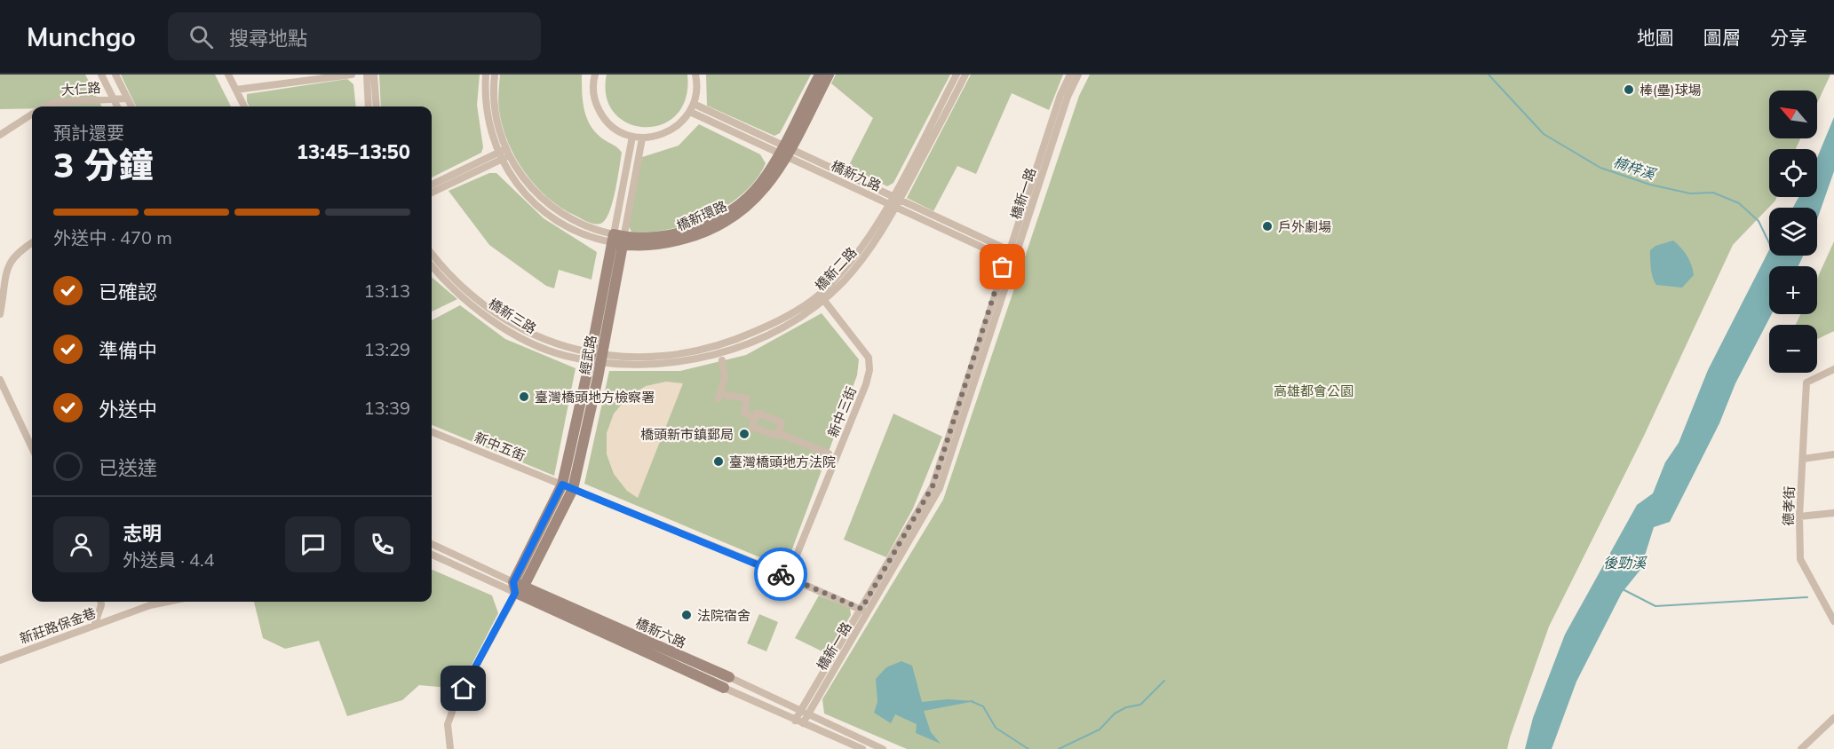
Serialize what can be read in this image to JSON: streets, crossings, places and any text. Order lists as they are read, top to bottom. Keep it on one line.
{"streets":{"street":["大仁路","橋新九路","橋新一路","橋新環路","橋新二路","橋新三路","經武路","新中三街","新中五街","德孝街","新莊路保金巷","橋新六路"]},"crossings":[["橋新九路","橋新一路"],["橋新九路","橋新環路"],["橋新九路","橋新二路"],["橋新一路","新中五街"],["橋新一路","橋新六路"],["橋新環路","經武路"],["橋新二路","橋新三路"],["橋新二路","經武路"],["橋新二路","新中三街"],["橋新三路","經武路"],["經武路","新中五街"],["經武路","橋新六路"],["新中三街","新中五街"]],"water":["楠梓溪","後勁溪"],"parks":["高雄都會公園"],"places":["棒(壘)球場","戶外劇場","臺灣橋頭地方檢察署","橋頭新市鎮郵局","臺灣橋頭地方法院","法院宿舍"],"north":"top left","page":{"header":"Munchgo","search":"搜尋地點","nav":["地圖","圖層","分享"],"map_buttons":["+","−"],"heading":["3 分鐘","預計還要","13:45–13:50"],"panel":["志明","外送員 · 4.4"],"bar":"外送中 · 470 m","list":[["已確認","13:13"],["準備中","13:29"],["外送中","13:39"],"已送達"]}}
